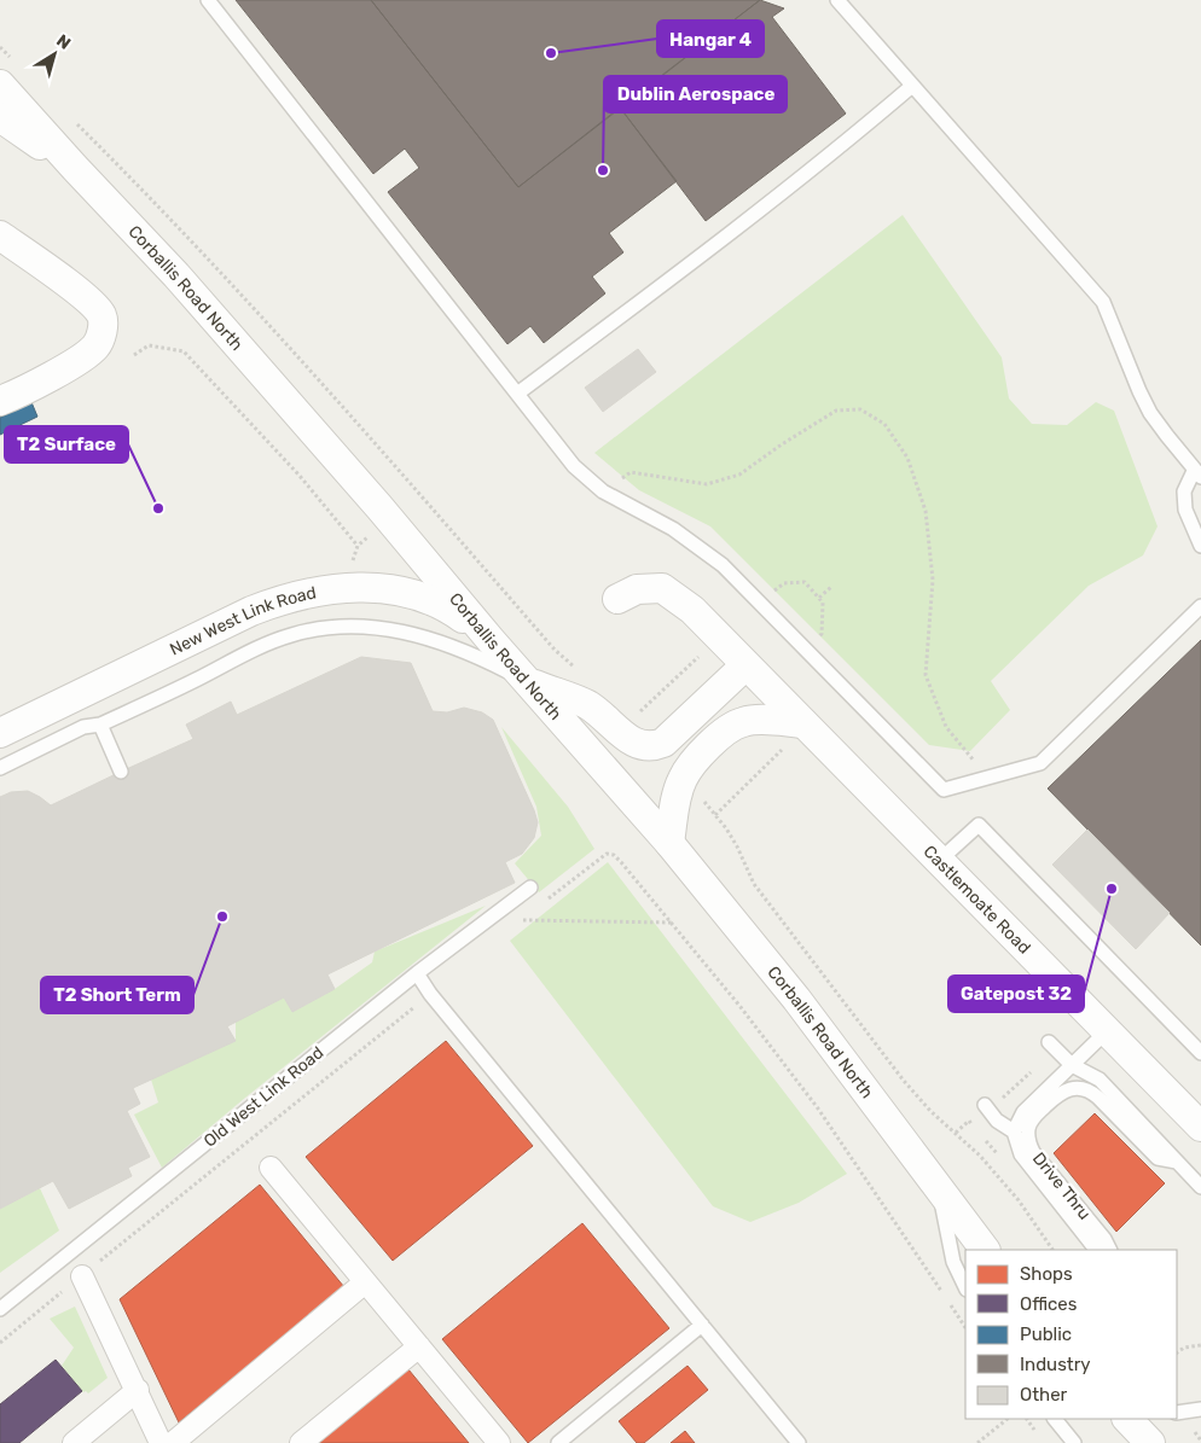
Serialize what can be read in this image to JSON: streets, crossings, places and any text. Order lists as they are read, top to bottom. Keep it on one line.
{"streets":{"street":["Corballis Road North","New West Link Road","Castlemoate Road"],"lane":["Old West Link Road","Drive Thru"]},"crossings":[["Corballis Road North","New West Link Road"]],"places":["Hangar 4","Dublin Aerospace","T2 Surface","Gatepost 32","T2 Short Term"],"legend":["Shops","Offices","Public","Industry","Other"],"north":"top right"}
